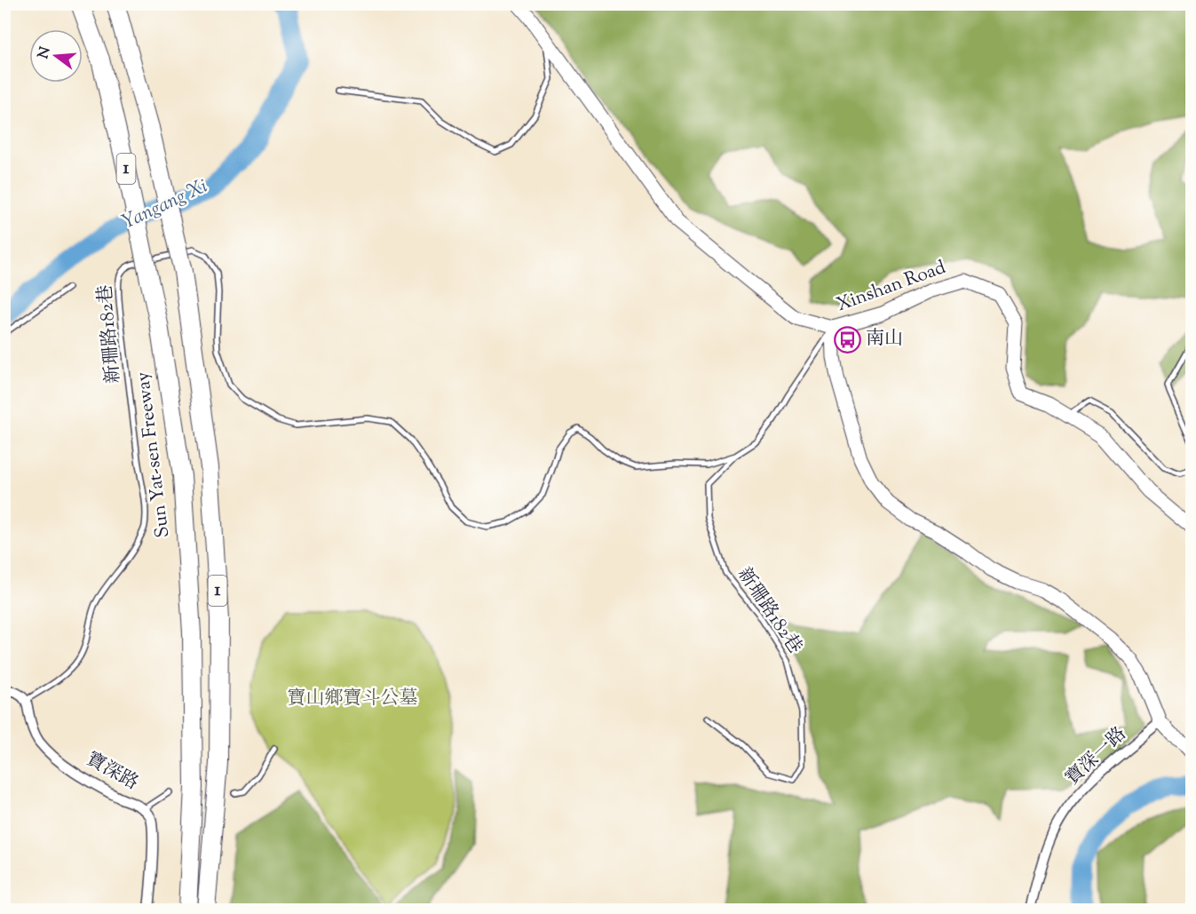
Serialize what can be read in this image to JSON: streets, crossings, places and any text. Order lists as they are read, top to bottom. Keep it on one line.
{"streets":{"highway":["1","Sun Yat-sen Freeway"],"street":["Xinshan Road","寶深一路","寶深路"],"lane":["新珊路182巷"]},"crossings":[["Xinshan Road","新珊路182巷"],["新珊路182巷","寶深路"]],"water":["Yangang Xi"],"parks":["寶山鄉寶斗公墓"],"places":{"bus stop":["南山"]},"north":"left"}
